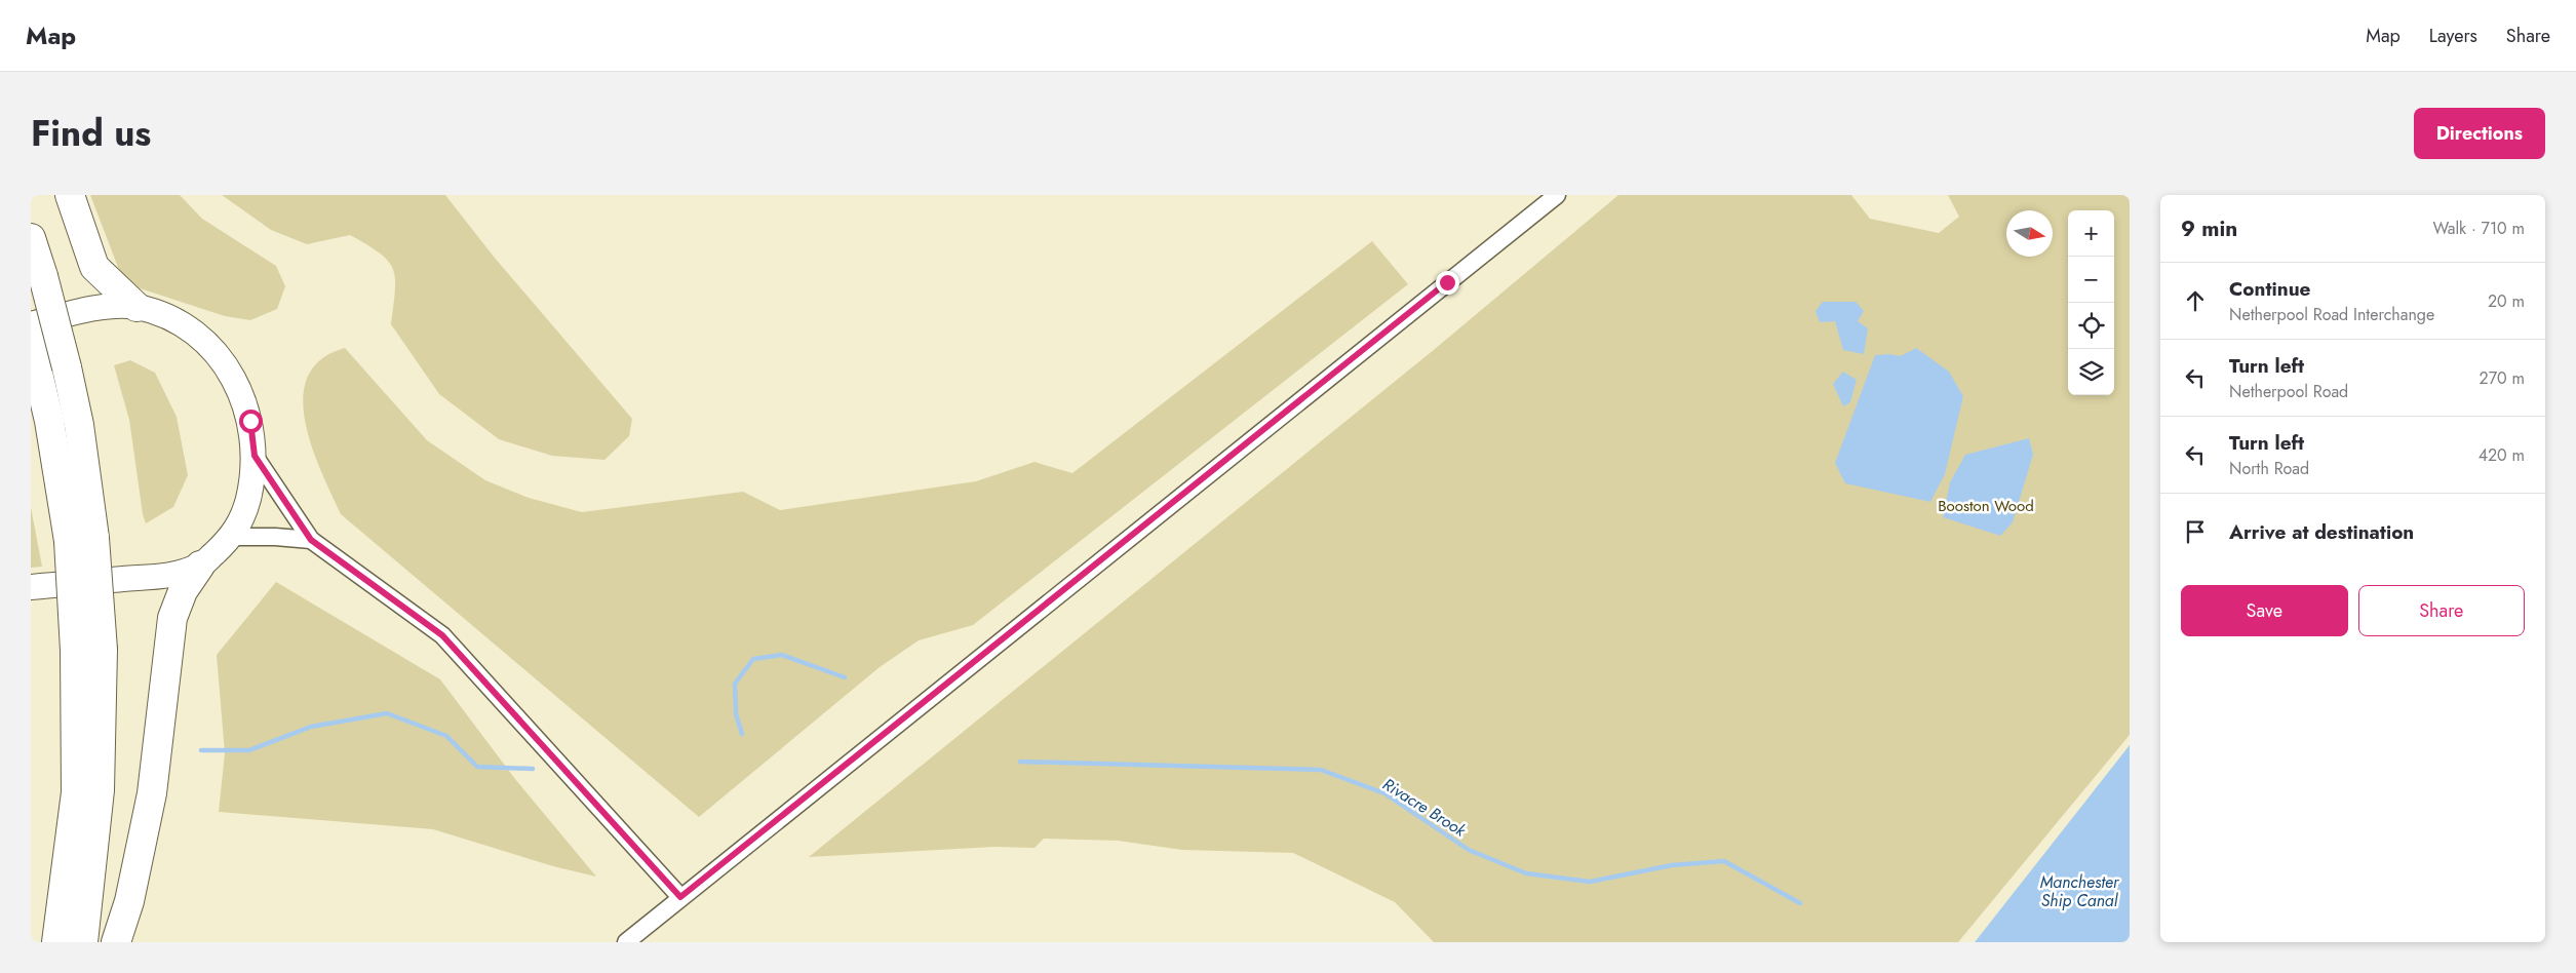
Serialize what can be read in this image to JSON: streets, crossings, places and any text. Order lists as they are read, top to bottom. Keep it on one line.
{"water":["Rivacre Brook","Manchester Ship Canal"],"parks":["Booston Wood"],"north":"right","page":{"header":"Map","nav":["Map","Layers","Share"],"title":"Find us","buttons":["Directions",["Save","Share"]],"heading":["9 min","Walk · 710 m"],"map_buttons":["+","−"],"list":[["Continue","Netherpool Road Interchange","20 m"],["Turn left","Netherpool Road","270 m"],["Turn left","North Road","420 m"],"Arrive at destination"]}}
